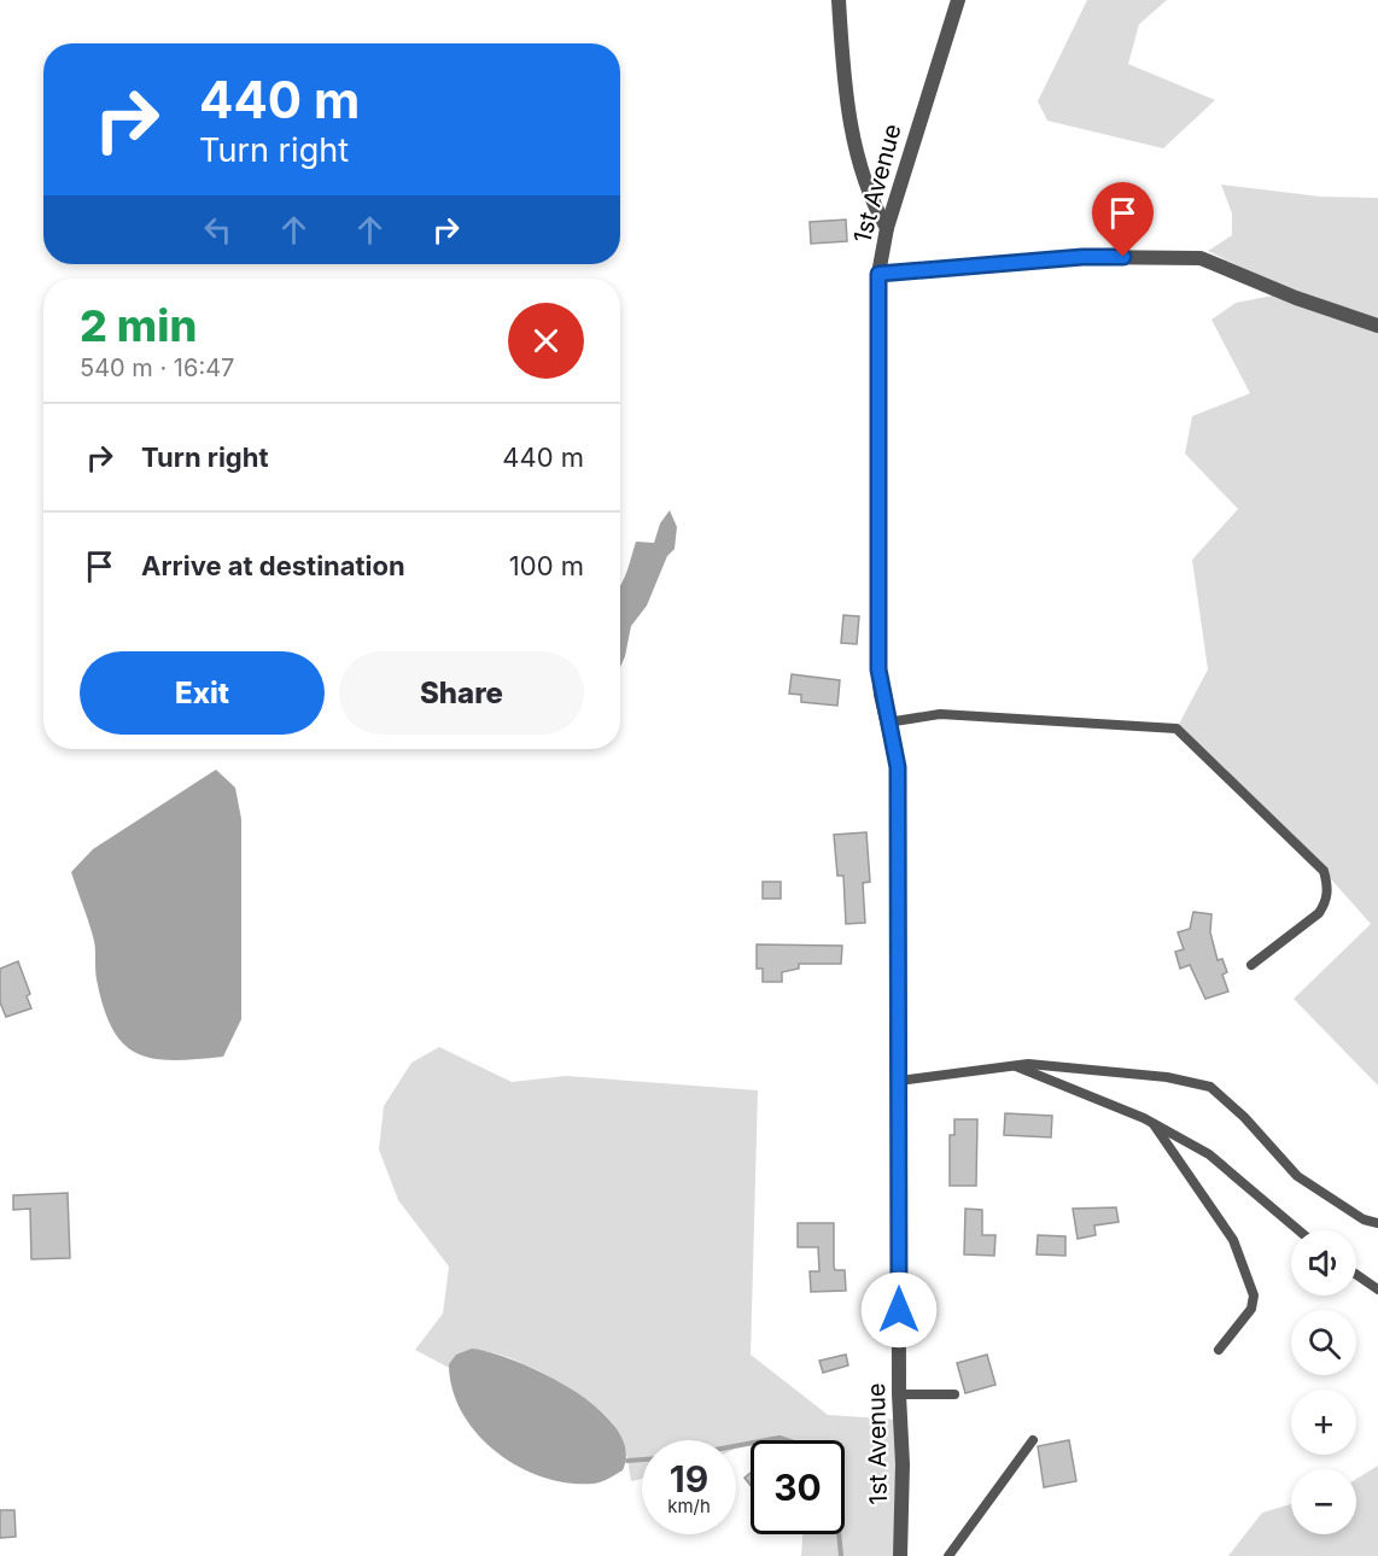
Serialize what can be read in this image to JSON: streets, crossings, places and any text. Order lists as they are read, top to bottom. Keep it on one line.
{"streets":{"street":["1st Avenue"]},"page":{"turn":["440 m","Turn right"],"heading":["2 min","540 m · 16:47"],"list":[{"name":"Turn right","value":"440 m"},{"name":"Arrive at destination","value":"100 m"}],"buttons":["Exit","Share"],"map_buttons":["+","−"],"speed":"19 km/h","limit":"30"}}
